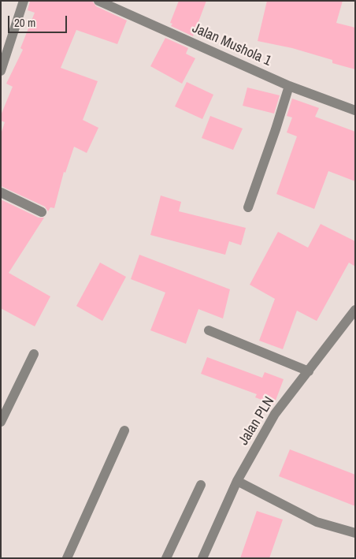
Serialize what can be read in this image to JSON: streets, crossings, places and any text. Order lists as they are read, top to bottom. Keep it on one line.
{"streets":{"street":["Jalan Mushola 1","Jalan PLN"]},"scale_bar":"20 m"}
